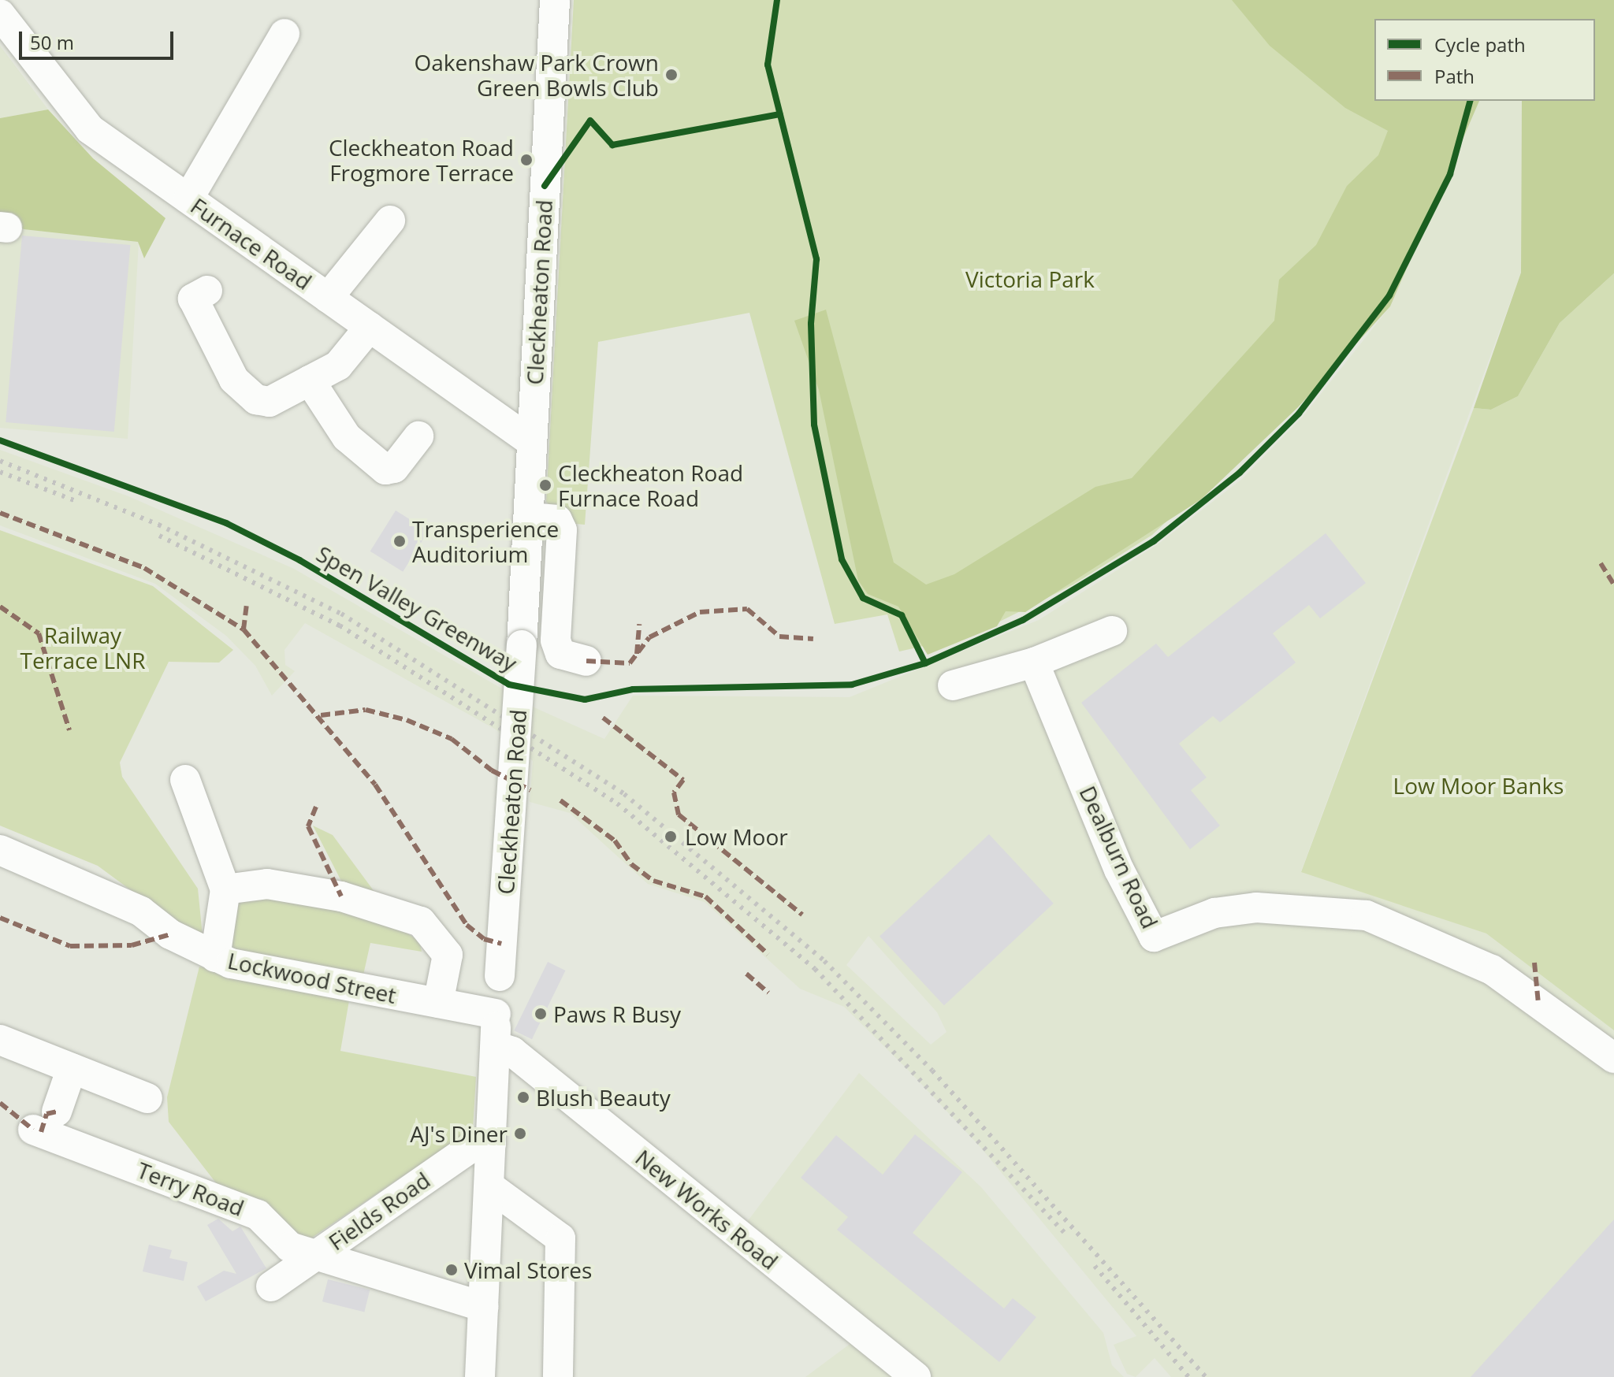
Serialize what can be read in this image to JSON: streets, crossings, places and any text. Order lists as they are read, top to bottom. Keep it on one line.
{"streets":{"street":["Furnace Road","Cleckheaton Road","Dealburn Road","Lockwood Street","Terry Road","New Works Road","Fields Road"],"cycle path":["Spen Valley Greenway"]},"crossings":[["Furnace Road","Cleckheaton Road"],["Cleckheaton Road","Lockwood Street"],["Cleckheaton Road","Terry Road"],["Cleckheaton Road","New Works Road"],["Cleckheaton Road","Fields Road"],["Terry Road","Fields Road"]],"parks":["Victoria Park","Railway Terrace LNR","Low Moor Banks"],"places":["Oakenshaw Park Crown Green Bowls Club","Cleckheaton Road Frogmore Terrace","Cleckheaton Road Furnace Road","Transperience Auditorium","Low Moor","Paws R Busy","Blush Beauty","AJ's Diner","Vimal Stores"],"legend":["Cycle path","Path"],"scale_bar":"50 m"}
